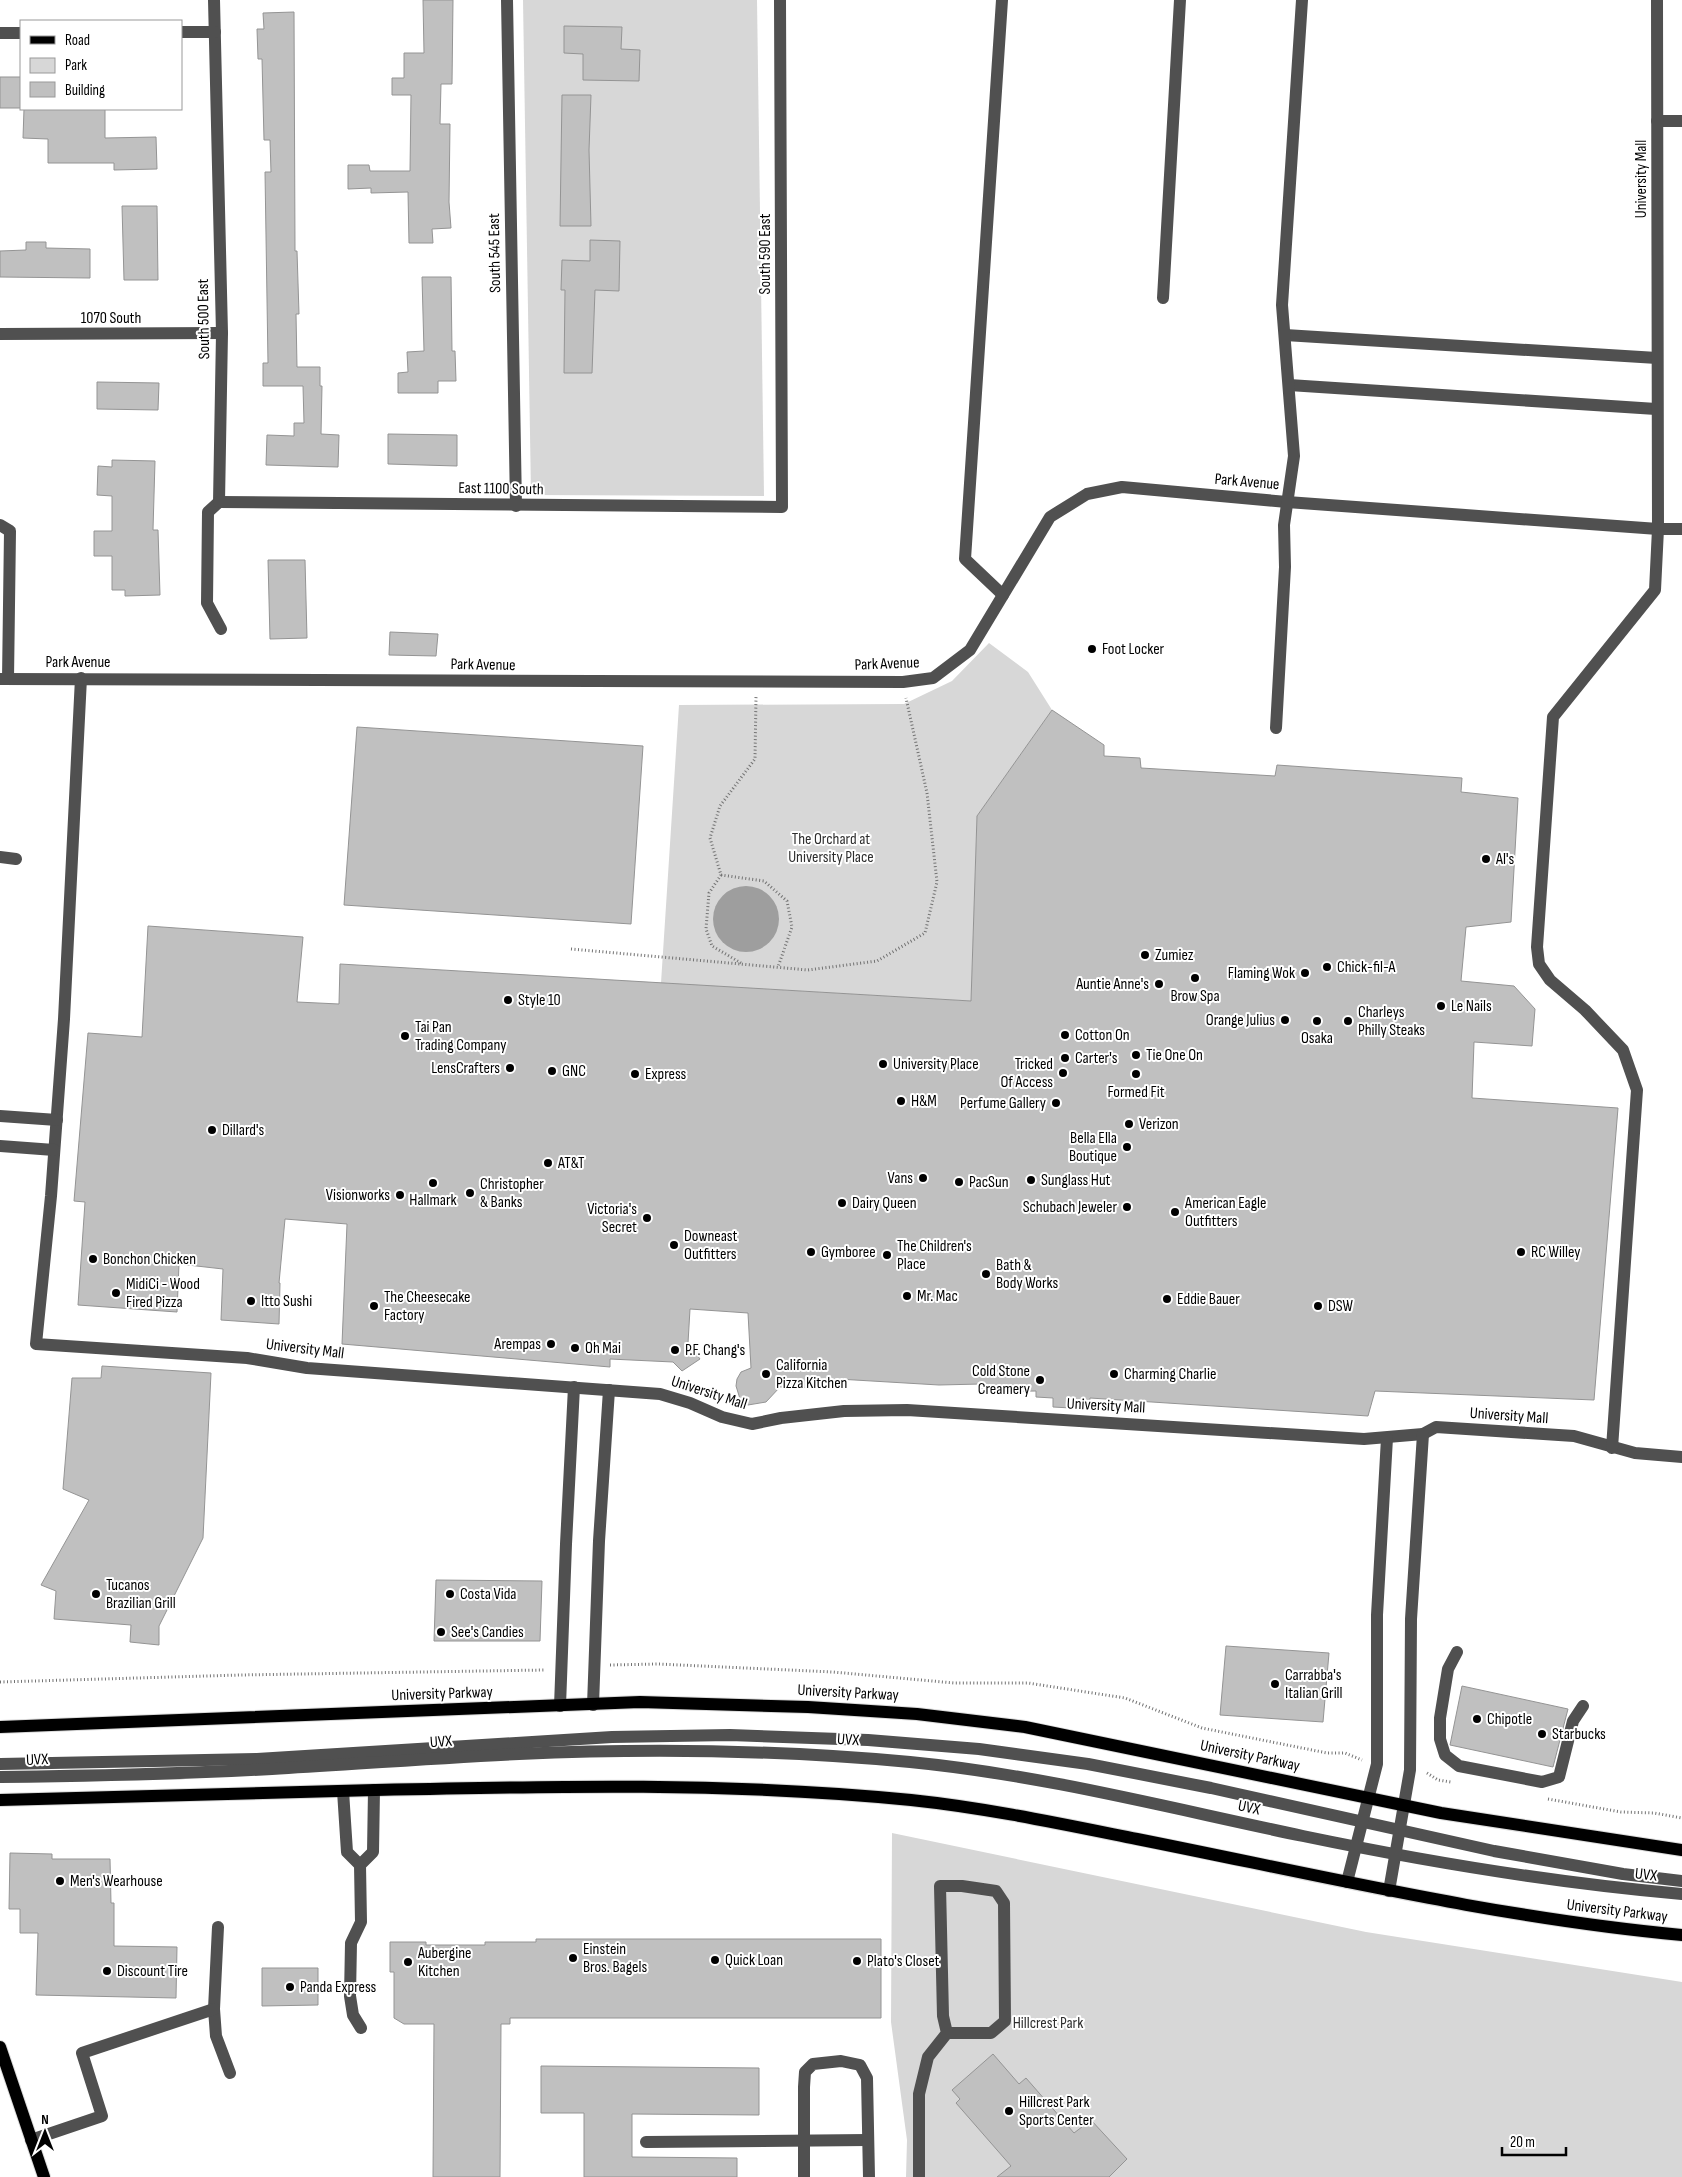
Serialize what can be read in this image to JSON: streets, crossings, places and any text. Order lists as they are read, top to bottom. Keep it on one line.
{"streets":{"main road":["University Parkway"],"street":["University Mall","South 545 East","South 590 East","1070 South","South 500 East","Park Avenue","East 1100 South","UVX"]},"crossings":[["University Mall","Park Avenue"],["South 545 East","East 1100 South"],["South 590 East","East 1100 South"],["1070 South","South 500 East"],["South 500 East","East 1100 South"]],"parks":["The Orchard at University Place","Hillcrest Park"],"places":["Foot Locker","Al's","Zumiez","Chick-fil-A","Flaming Wok","Brow Spa","Auntie Anne's","Style 10","Le Nails","Orange Julius","Osaka","Charleys Philly Steaks","Cotton On","Tai Pan Trading Company","Tie One On","Carter's","University Place","LensCrafters","GNC","Tricked Of Access","Express","Formed Fit","H&M","Perfume Gallery","Verizon","Dillard's","Bella Ella Boutique","AT&T","Vans","Sunglass Hut","PacSun","Hallmark","Christopher & Banks","Visionworks","Dairy Queen","Schubach Jeweler","American Eagle Outfitters","Victoria's Secret","Downeast Outfitters","Gymboree","RC Willey","The Children's Place","Bonchon Chicken","Bath & Body Works","MidiCi - Wood Fired Pizza","Mr. Mac","Eddie Bauer","Itto Sushi","The Cheesecake Factory","DSW","Arempas","Oh Mai","P.F. Chang's","California Pizza Kitchen","Charming Charlie","Cold Stone Creamery","Tucanos Brazilian Grill","Costa Vida","See's Candies","Carrabba's Italian Grill","Chipotle","Starbucks","Men's Wearhouse","Einstein Bros. Bagels","Quick Loan","Plato's Closet","Aubergine Kitchen","Discount Tire","Panda Express","Hillcrest Park Sports Center"],"legend":["Road","Park","Building"],"scale_bar":"20 m","north":"top"}
